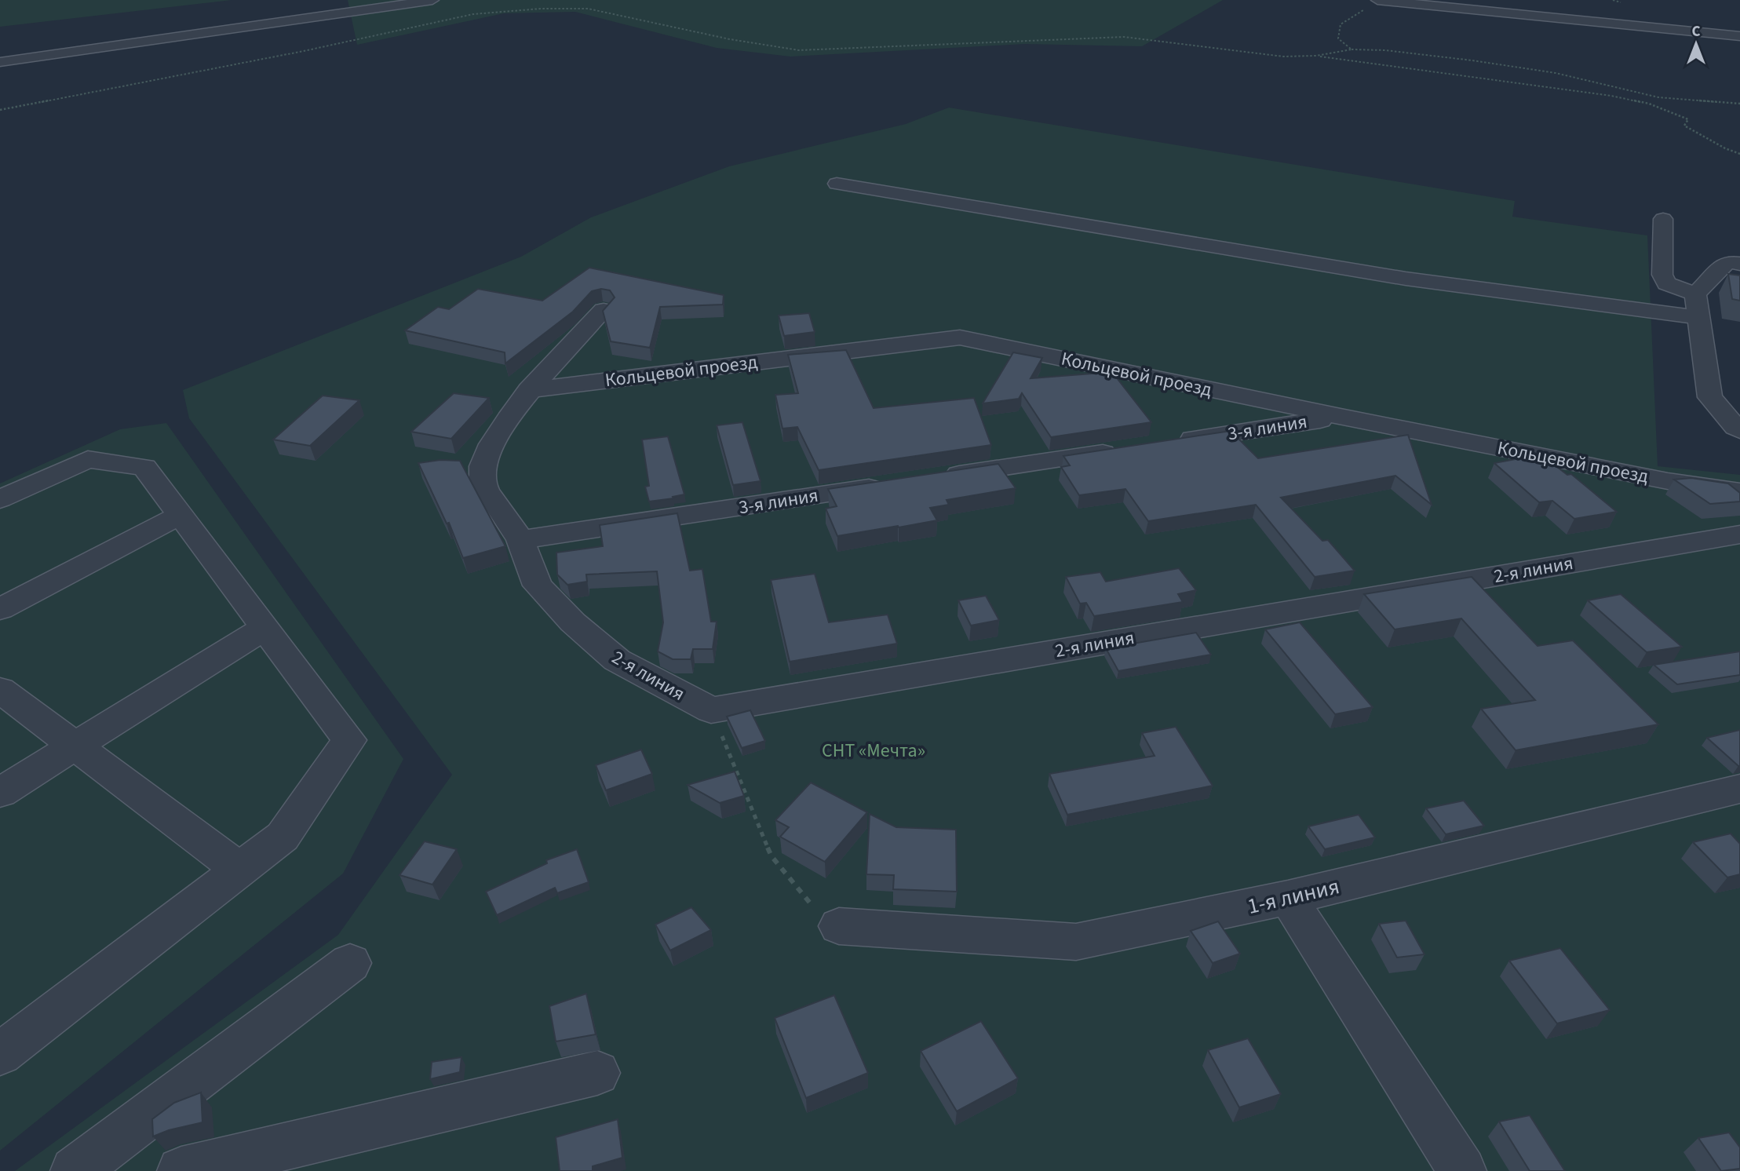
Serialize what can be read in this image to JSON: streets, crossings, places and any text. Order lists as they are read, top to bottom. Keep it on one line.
{"streets":{"street":["Кольцевой проезд","3-я линия","2-я линия","1-я линия"]},"crossings":[["Кольцевой проезд","3-я линия"],["3-я линия","2-я линия"]],"parks":["СНТ «Мечта»"],"north":"top"}
